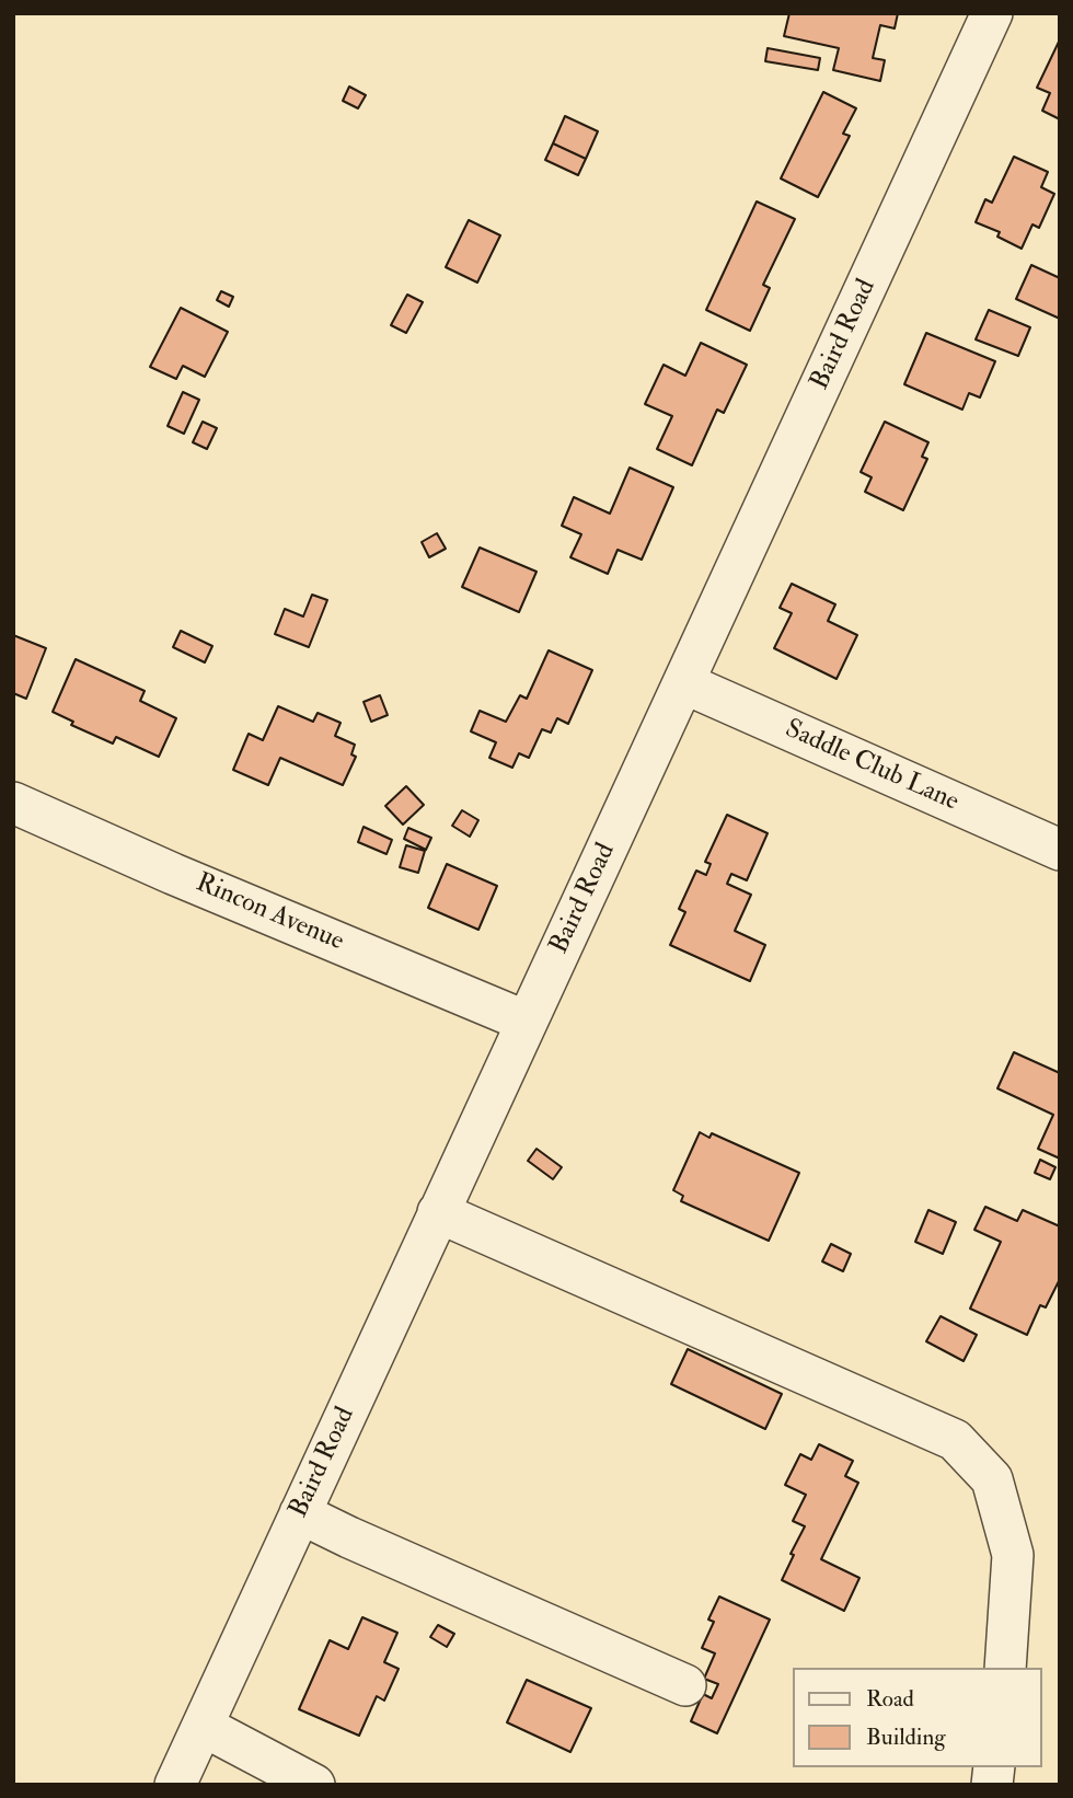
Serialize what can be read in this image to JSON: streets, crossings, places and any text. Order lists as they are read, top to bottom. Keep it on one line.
{"streets":{"street":["Baird Road","Saddle Club Lane","Rincon Avenue"]},"crossings":[["Baird Road","Saddle Club Lane"],["Baird Road","Rincon Avenue"]],"legend":["Road","Building"]}
